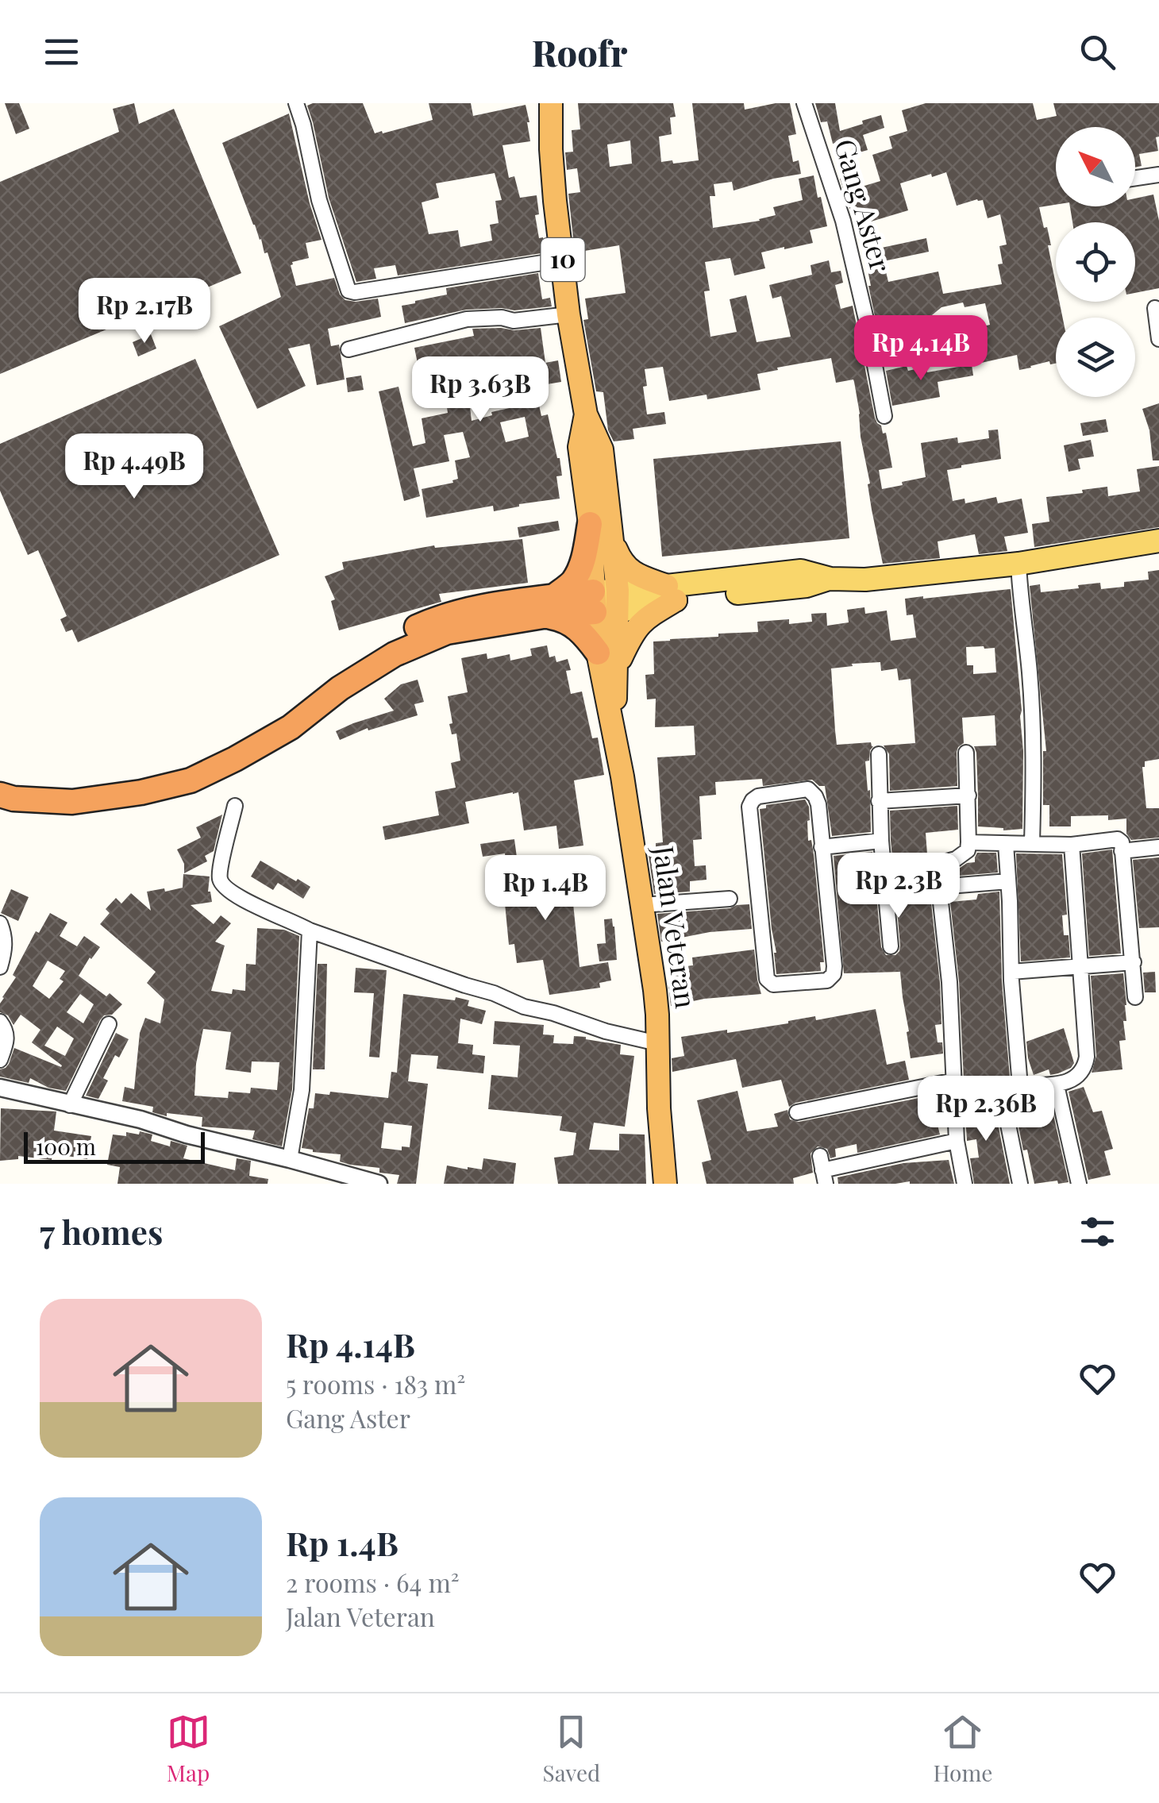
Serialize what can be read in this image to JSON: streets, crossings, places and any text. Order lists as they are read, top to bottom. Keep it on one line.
{"streets":{"highway":["10","Jalan Veteran"],"street":["Gang Aster"]},"crossings":[["10","Jalan Veteran"]],"scale_bar":"100 m","north":"top left","page":{"header":"Roofr","price":["Rp 2.17B","Rp 4.14B","Rp 3.63B","Rp 4.49B","Rp 2.3B","Rp 1.4B","Rp 2.36B"],"scale":"100 m","heading":"7 homes","list":[{"name":"Rp 4.14B","note":"5 rooms · 183 m² · Gang Aster"},{"name":"Rp 1.4B","note":"2 rooms · 64 m² · Jalan Veteran"}],"tabs":["Map","Saved","Home"]}}
